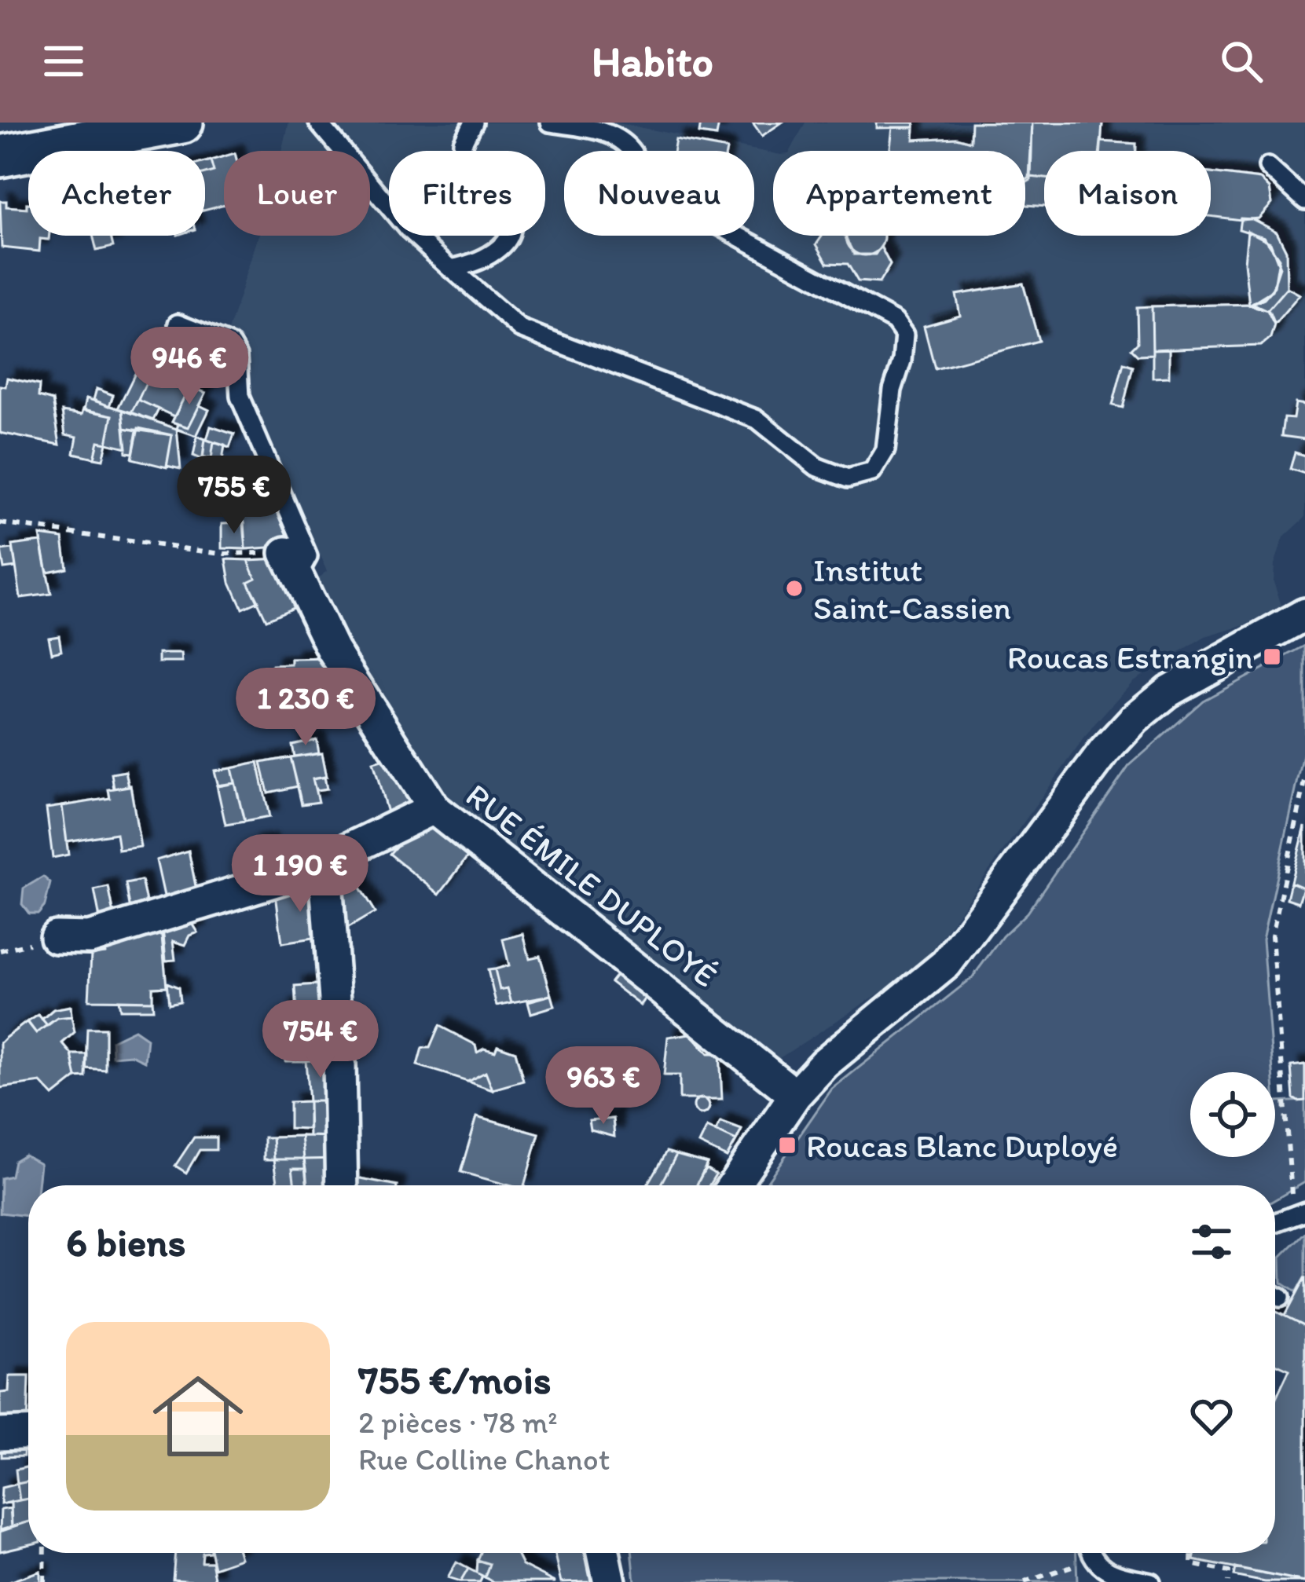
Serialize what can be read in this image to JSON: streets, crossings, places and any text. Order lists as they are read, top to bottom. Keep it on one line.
{"streets":{"street":["RUE ÉMILE DUPLOYÉ"]},"places":{"other":["Institut Saint-Cassien"],"transit":["Roucas Estrangin","Roucas Blanc Duployé"]},"page":{"header":"Habito","chip":["Acheter","Louer","Filtres","Nouveau","Appartement","Maison"],"price":["946 €","755 €","1 230 €","1 190 €","754 €","963 €"],"heading":"6 biens","list":[{"name":"755 €/mois","note":"2 pièces · 78 m² · Rue Colline Chanot"}]}}
